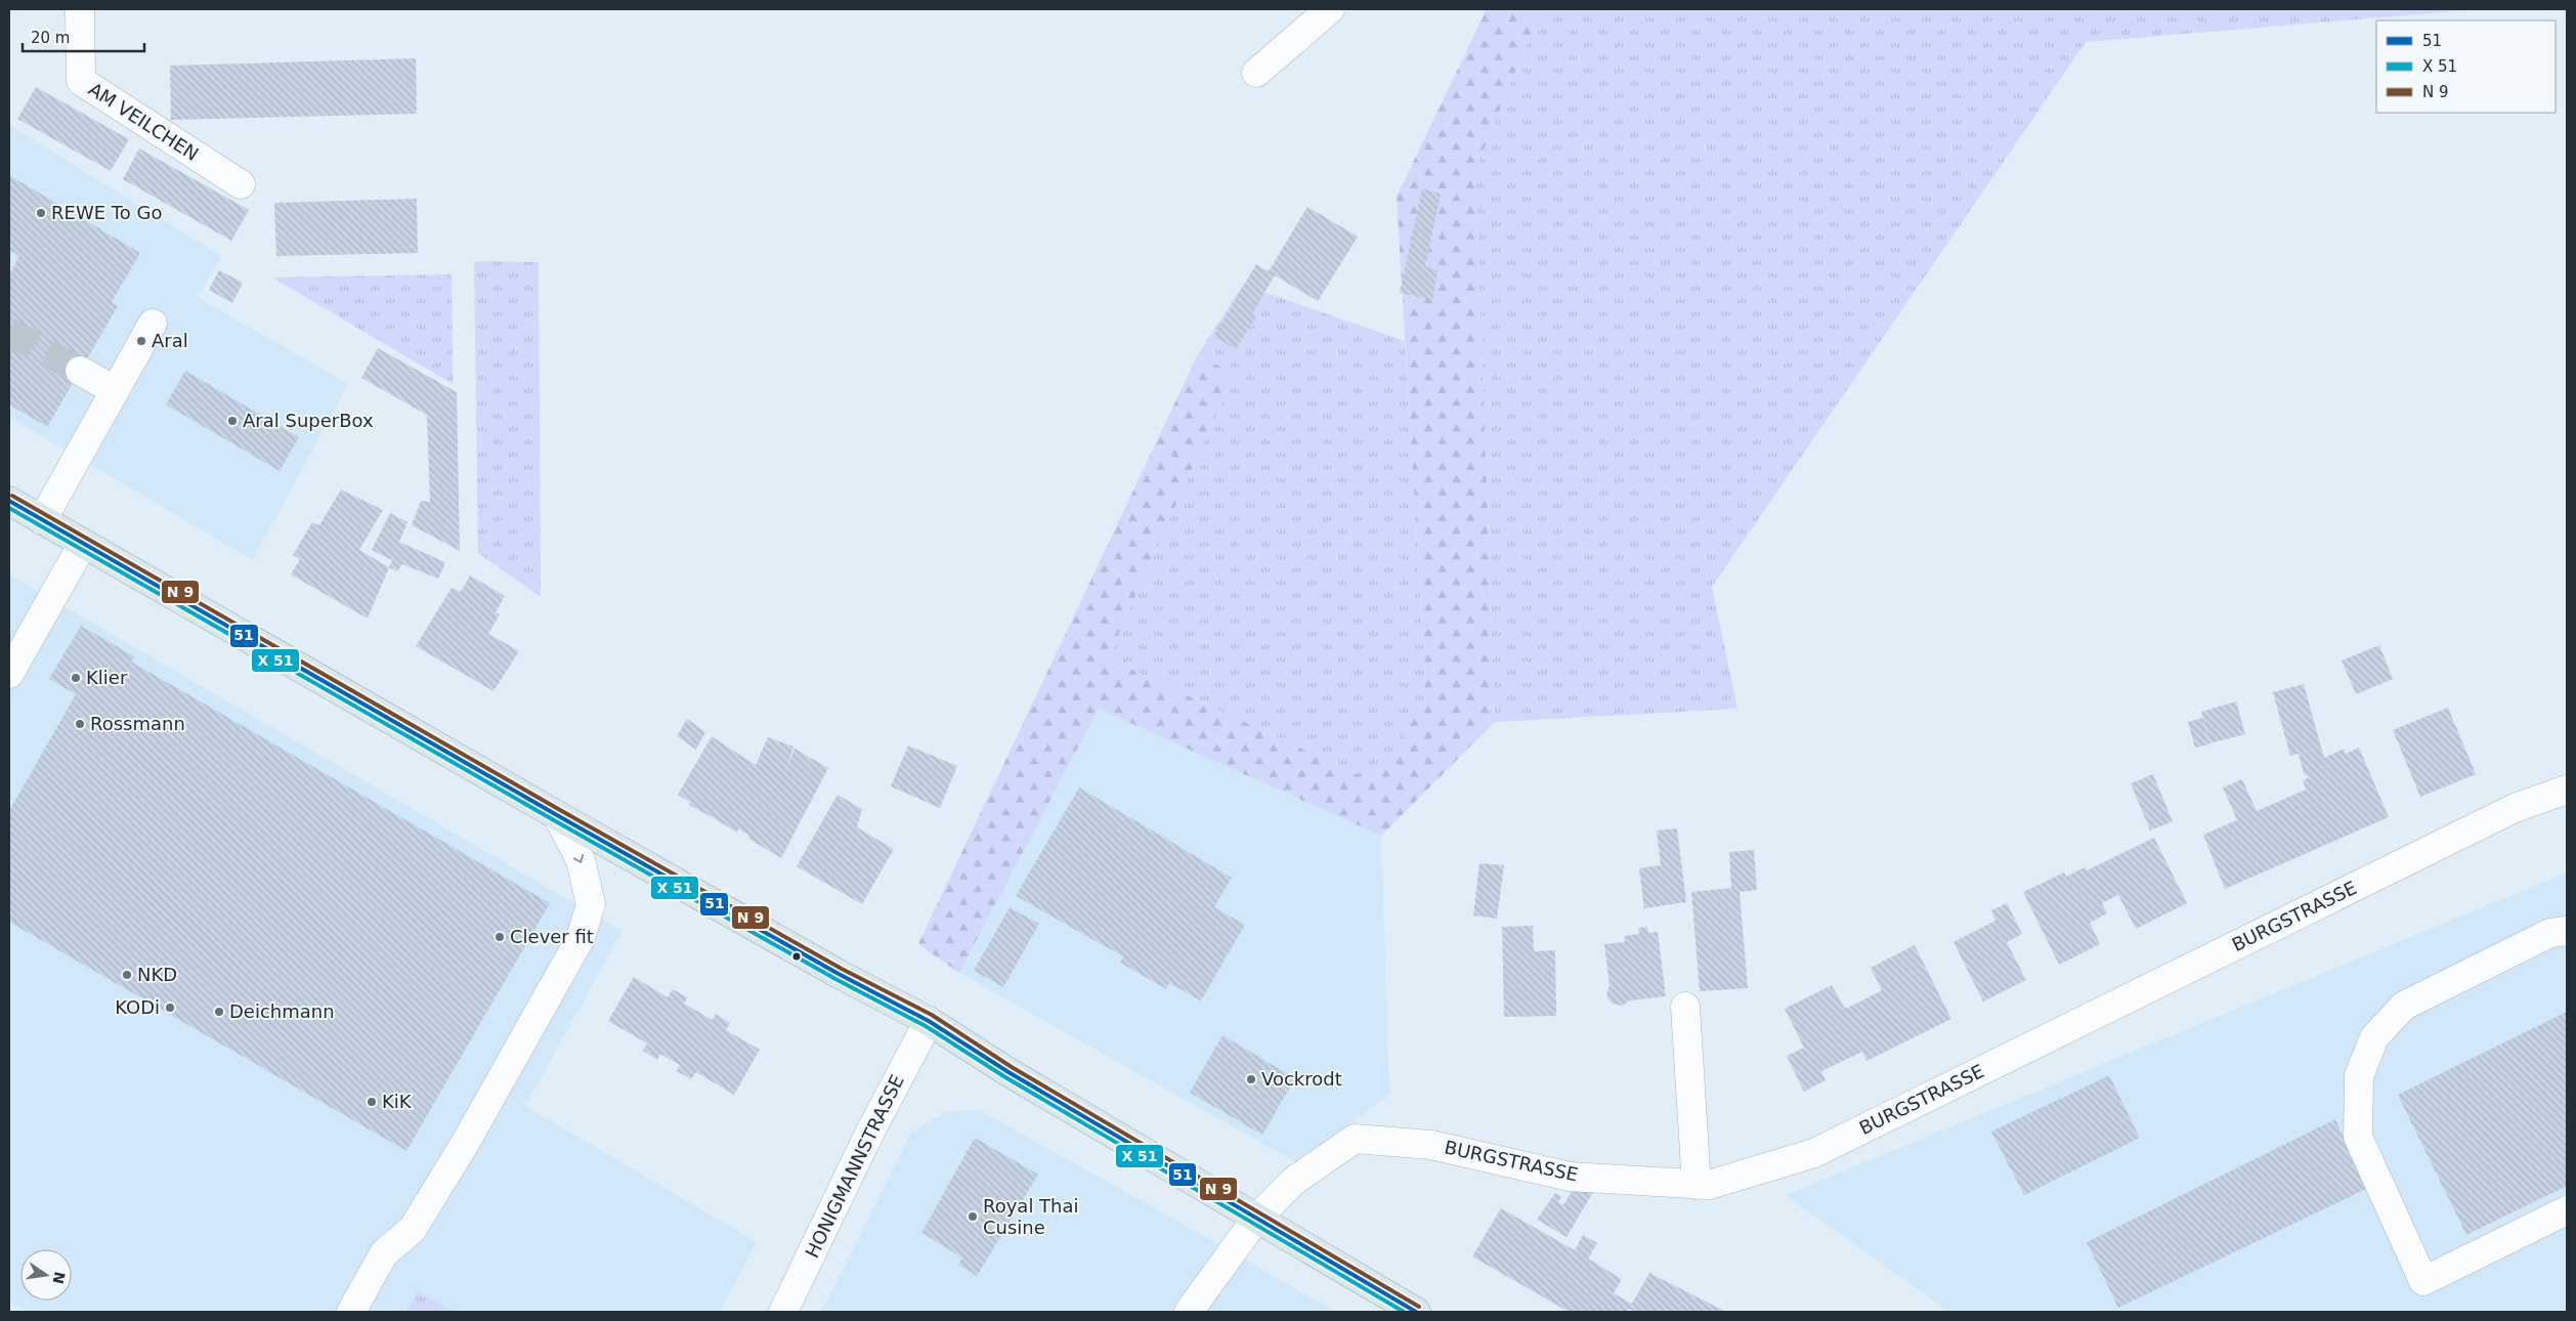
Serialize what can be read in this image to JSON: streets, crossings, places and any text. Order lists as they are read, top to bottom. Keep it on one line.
{"streets":{"street":["AM VEILCHEN","BURGSTRASSE","HONIGMANNSTRASSE"]},"places":["REWE To Go","Aral","Aral SuperBox","Klier","Rossmann","Clever fit","NKD","KODi","Deichmann","Vockrodt","KiK","Royal Thai Cusine"],"lines":["transit line 51"],"legend":["51","X 51","N 9"],"scale_bar":"20 m","north":"right"}
